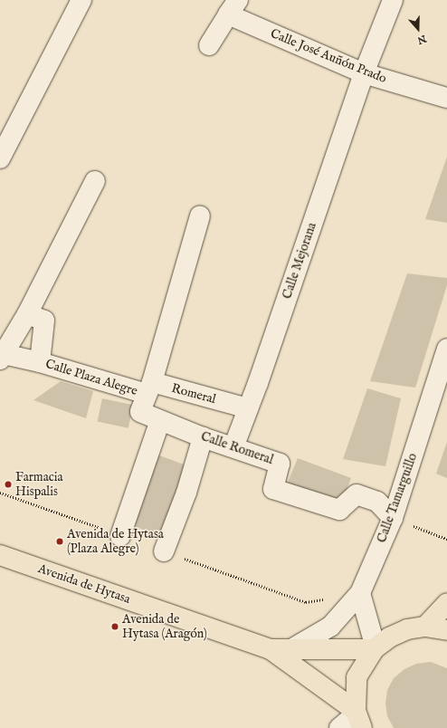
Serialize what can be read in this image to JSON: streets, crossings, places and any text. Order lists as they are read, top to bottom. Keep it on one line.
{"streets":{"main road":["Avenida de Hytasa"],"street":["Calle José Auñón Prado","Calle Mejorana","Calle Plaza Alegre","Romeral","Calle Romeral","Calle Tamarguillo"]},"crossings":[["Calle José Auñón Prado","Calle Mejorana"],["Calle Mejorana","Romeral"],["Calle Mejorana","Calle Romeral"],["Calle Plaza Alegre","Romeral"],["Calle Plaza Alegre","Calle Romeral"],["Romeral","Calle Romeral"],["Calle Romeral","Calle Tamarguillo"]],"places":["Farmacia Hispalis","Avenida de Hytasa (Plaza Alegre)","Avenida de Hytasa (Aragón)"],"north":"bottom"}
